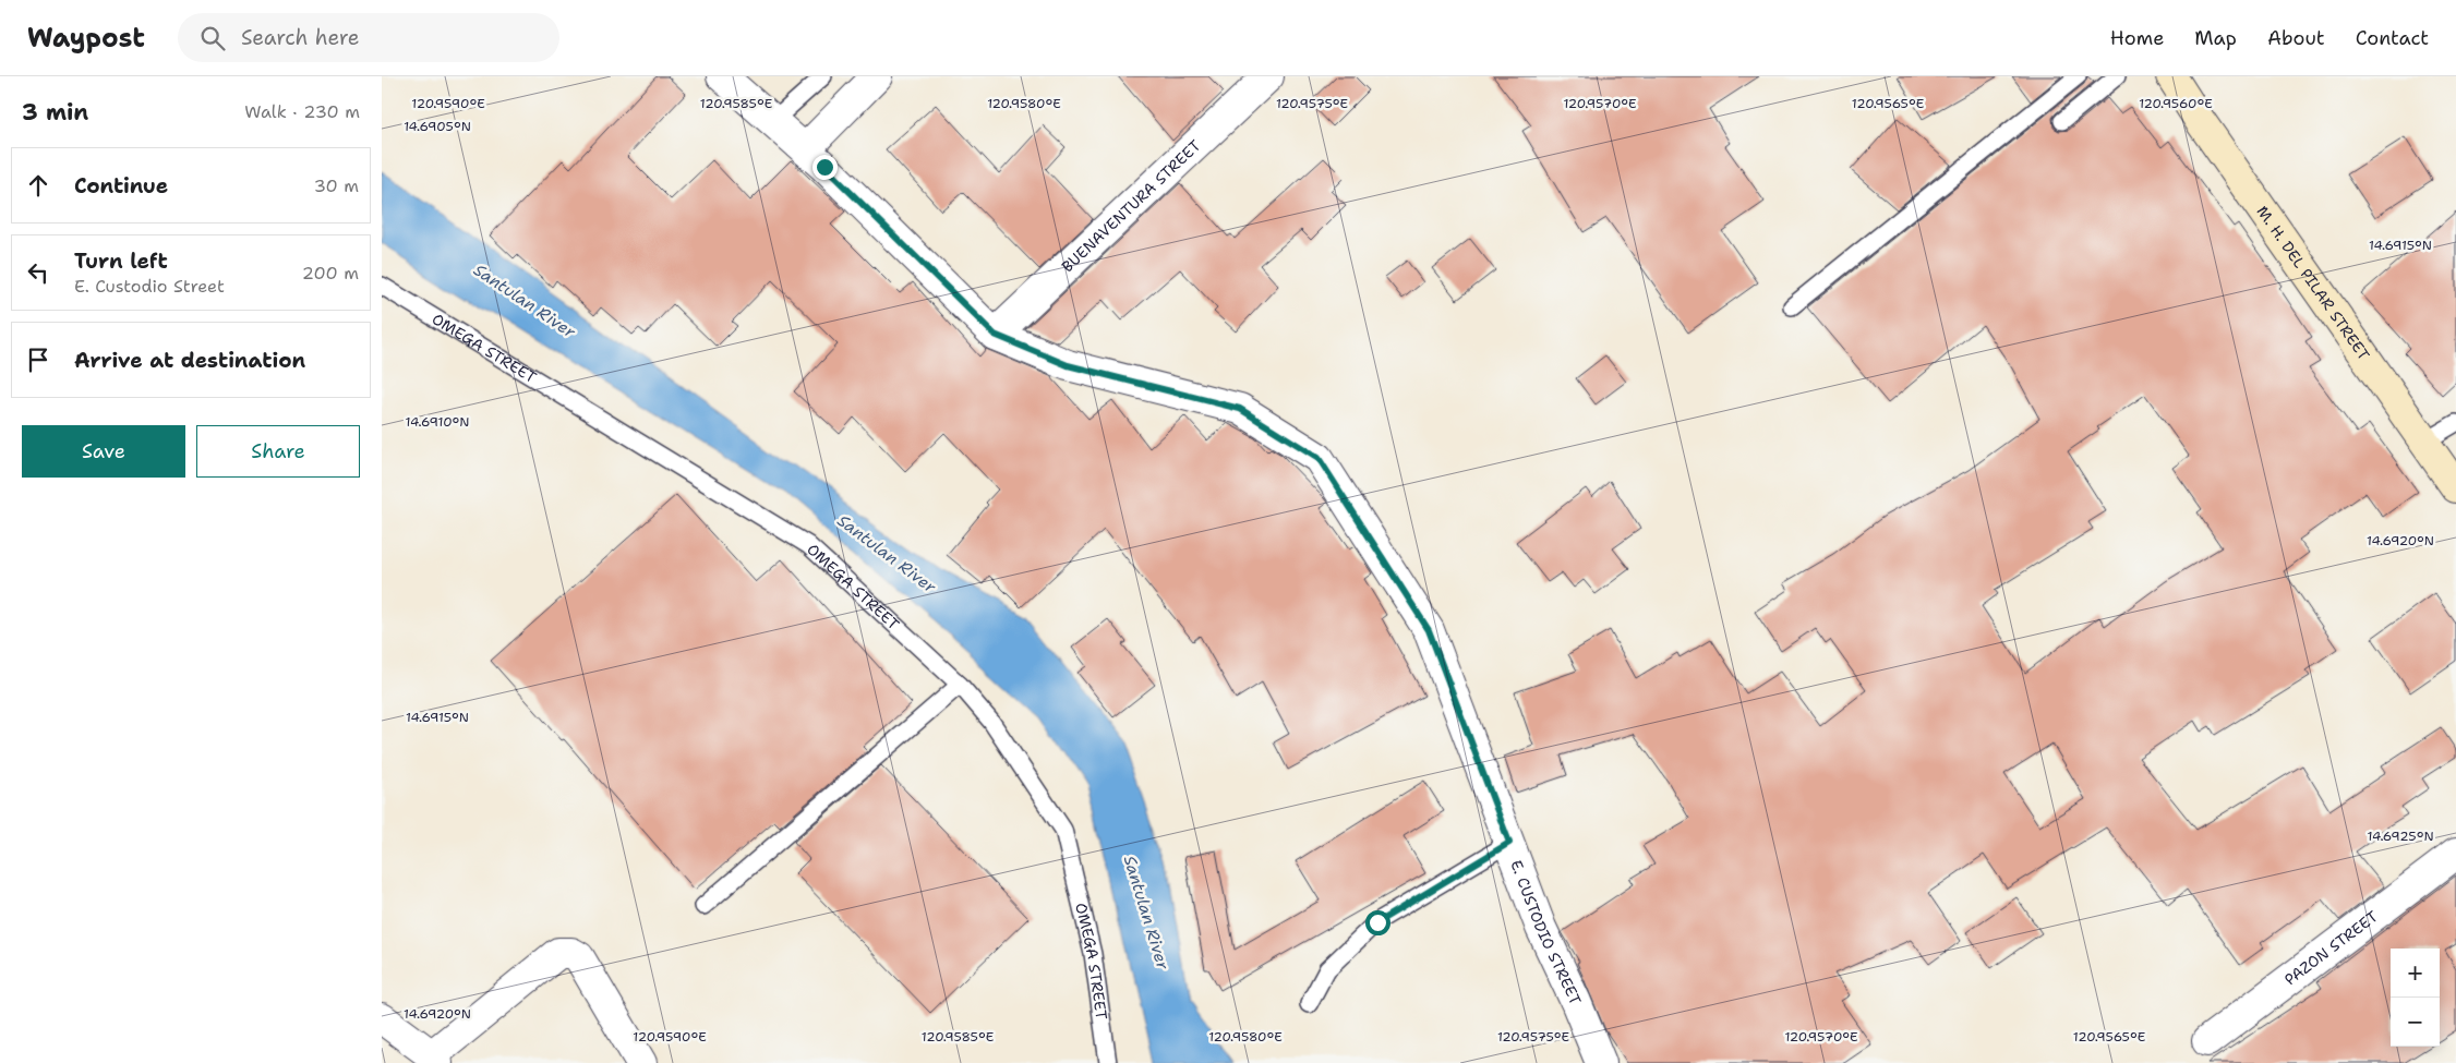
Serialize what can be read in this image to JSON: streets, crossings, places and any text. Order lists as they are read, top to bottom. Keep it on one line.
{"streets":{"main road":["M. H. DEL PILAR STREET"],"street":["BUENAVENTURA STREET","E. CUSTODIO STREET","PAZON STREET"],"lane":["OMEGA STREET"]},"crossings":[["BUENAVENTURA STREET","E. CUSTODIO STREET"]],"water":["Santulan River"],"page":{"header":"Waypost","search":"Search here","nav":["Home","Map","About","Contact"],"heading":["3 min","Walk · 230 m"],"list":[["Continue","30 m"],["Turn left","E. Custodio Street","200 m"],"Arrive at destination"],"buttons":["Save","Share"],"map_buttons":["+","−"]},"coordinates":["120.9590°E","120.9585°E","120.9580°E","120.9575°E","120.9570°E","120.9565°E","120.9560°E","14.6905°N","14.6915°N","14.6910°N","14.6920°N","14.6925°N"]}
